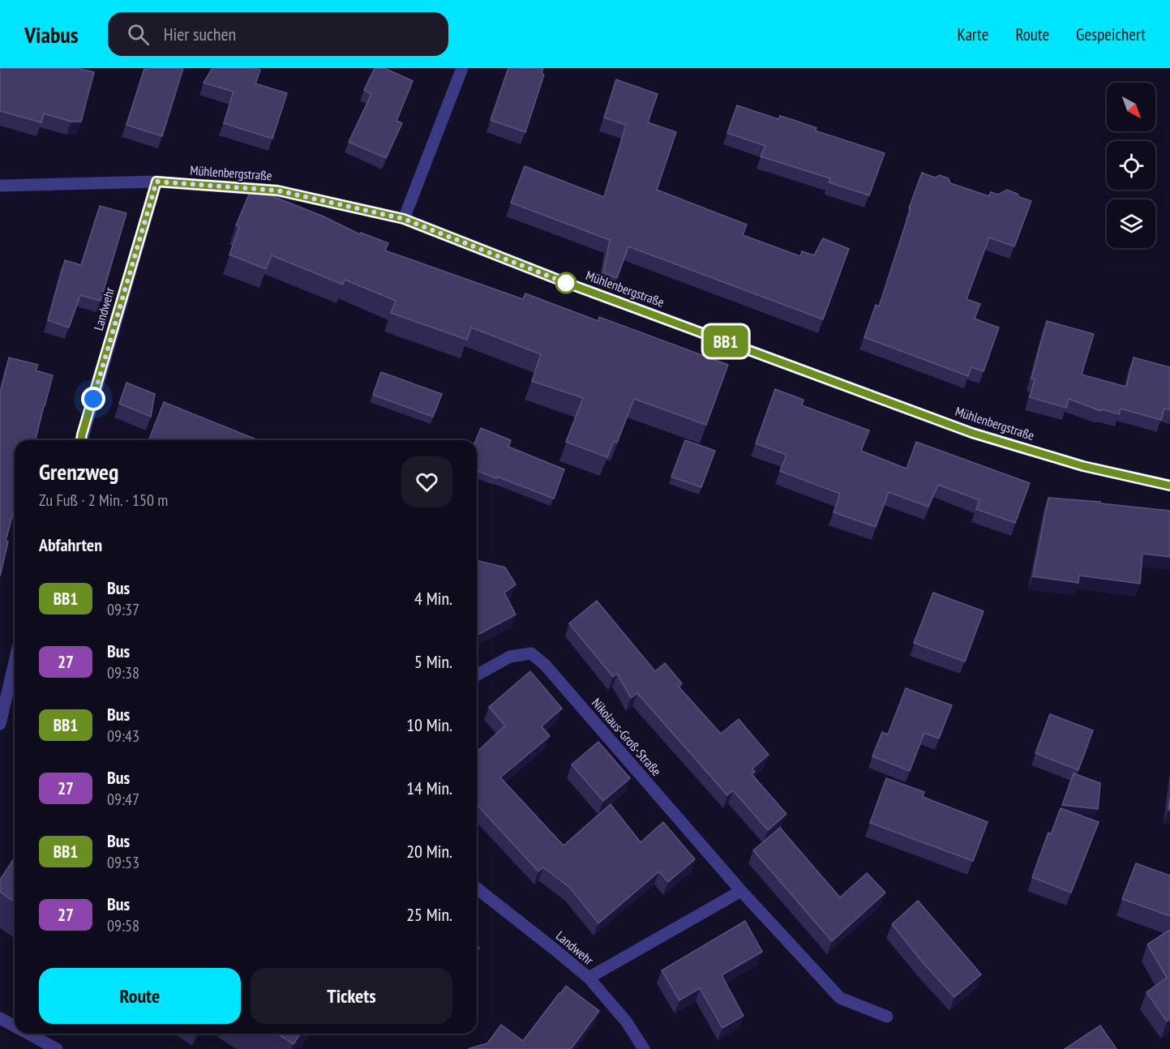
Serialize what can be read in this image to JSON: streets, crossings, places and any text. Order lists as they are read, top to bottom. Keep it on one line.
{"streets":{"street":["Mühlenbergstraße","Landwehr","Nikolaus-Groß-Straße"]},"crossings":[["Mühlenbergstraße","Landwehr"]],"lines":["bus line BB1"],"north":"bottom right","page":{"header":"Viabus","search":"Hier suchen","nav":["Karte","Route","Gespeichert"],"on_map":"BB1","heading":[["Grenzweg","Zu Fuß · 2 Min. · 150 m"],"Abfahrten"],"list":[{"mark":"BB1","name":"Bus","note":"09:37","value":"4 Min."},{"mark":"27","name":"Bus","note":"09:38","value":"5 Min."},{"mark":"BB1","name":"Bus","note":"09:43","value":"10 Min."},{"mark":"27","name":"Bus","note":"09:47","value":"14 Min."},{"mark":"BB1","name":"Bus","note":"09:53","value":"20 Min."},{"mark":"27","name":"Bus","note":"09:58","value":"25 Min."}],"buttons":["Route","Tickets"]}}
